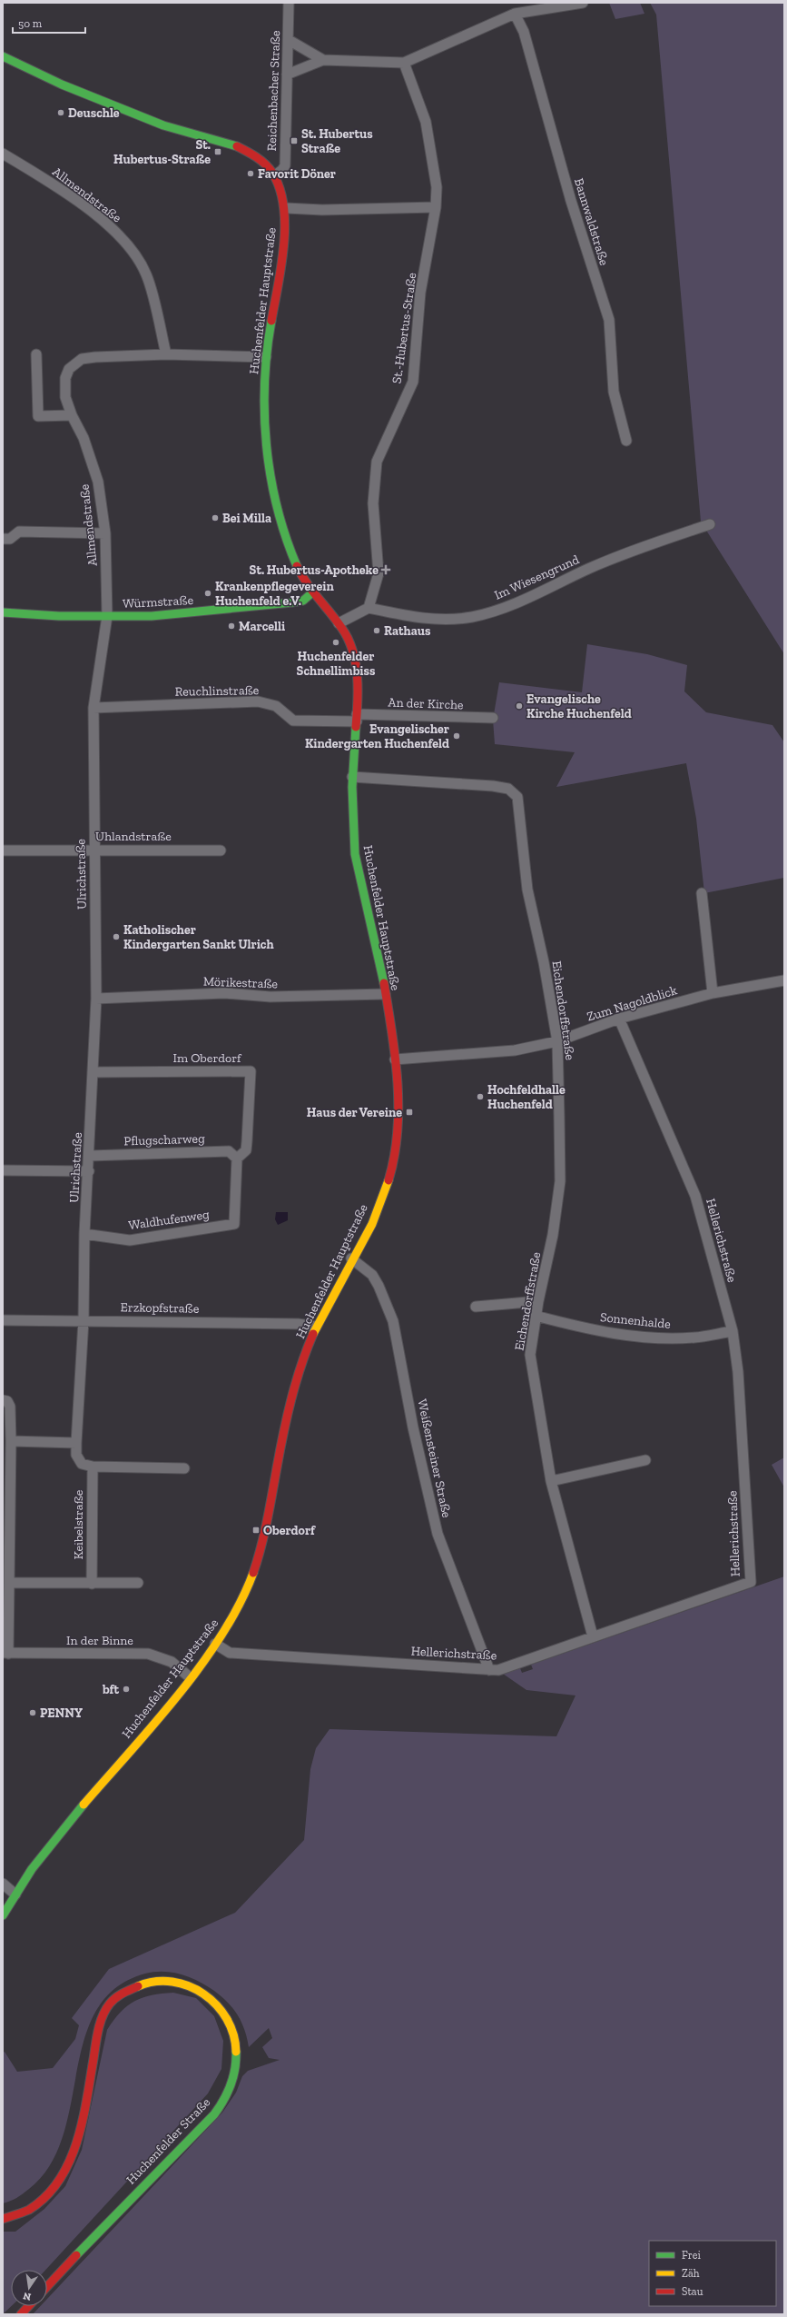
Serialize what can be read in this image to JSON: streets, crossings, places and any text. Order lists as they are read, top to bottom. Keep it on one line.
{"streets":{"main road":["Huchenfelder Hauptstraße","Würmstraße","Huchenfelder Straße"],"street":["Reichenbacher Straße","Allmendstraße","Bannwaldstraße","St.-Hubertus-Straße","Im Wiesengrund","Reuchlinstraße","An der Kirche","Uhlandstraße","Ulrichstraße","Mörikestraße","Zum Nagoldblick","Eichendorffstraße","Im Oberdorf","Pflugscharweg","Waldhufenweg","Hellerichstraße","Erzkopfstraße","Sonnenhalde","Weißensteiner Straße","Keibelstraße","In der Binne"]},"crossings":[["Reichenbacher Straße","Huchenfelder Hauptstraße"],["Allmendstraße","Huchenfelder Hauptstraße"],["Allmendstraße","Würmstraße"],["Allmendstraße","Ulrichstraße"],["Huchenfelder Hauptstraße","Würmstraße"],["Huchenfelder Hauptstraße","Reuchlinstraße"],["Huchenfelder Hauptstraße","An der Kirche"],["Huchenfelder Hauptstraße","Mörikestraße"],["Huchenfelder Hauptstraße","Zum Nagoldblick"],["Huchenfelder Hauptstraße","Eichendorffstraße"],["Huchenfelder Hauptstraße","Hellerichstraße"],["Huchenfelder Hauptstraße","Erzkopfstraße"],["Huchenfelder Hauptstraße","Weißensteiner Straße"],["Huchenfelder Hauptstraße","In der Binne"],["St.-Hubertus-Straße","Im Wiesengrund"],["Würmstraße","Ulrichstraße"],["Reuchlinstraße","An der Kirche"],["Reuchlinstraße","Ulrichstraße"],["Uhlandstraße","Ulrichstraße"],["Ulrichstraße","Mörikestraße"],["Ulrichstraße","Im Oberdorf"],["Ulrichstraße","Pflugscharweg"],["Ulrichstraße","Waldhufenweg"],["Ulrichstraße","Erzkopfstraße"],["Zum Nagoldblick","Eichendorffstraße"],["Zum Nagoldblick","Hellerichstraße"],["Eichendorffstraße","Hellerichstraße"],["Eichendorffstraße","Sonnenhalde"],["Im Oberdorf","Pflugscharweg"],["Im Oberdorf","Waldhufenweg"],["Pflugscharweg","Waldhufenweg"],["Hellerichstraße","Sonnenhalde"],["Hellerichstraße","Weißensteiner Straße"]],"places":{"other":["Deuschle","Favorit Döner","Bei Milla","Krankenpflegeverein Huchenfeld e.V.","Marcelli","Rathaus","Huchenfelder Schnellimbiss","Evangelische Kirche Huchenfeld","Evangelischer Kindergarten Huchenfeld","Katholischer Kindergarten Sankt Ulrich","Hochfeldhalle Huchenfeld","bft","PENNY"],"transit":["St. Hubertus Straße","St. Hubertus-Straße","Haus der Vereine","Oberdorf"],"health":["St. Hubertus-Apotheke"]},"legend":["Frei","Zäh","Stau"],"scale_bar":"50 m","north":"bottom"}
